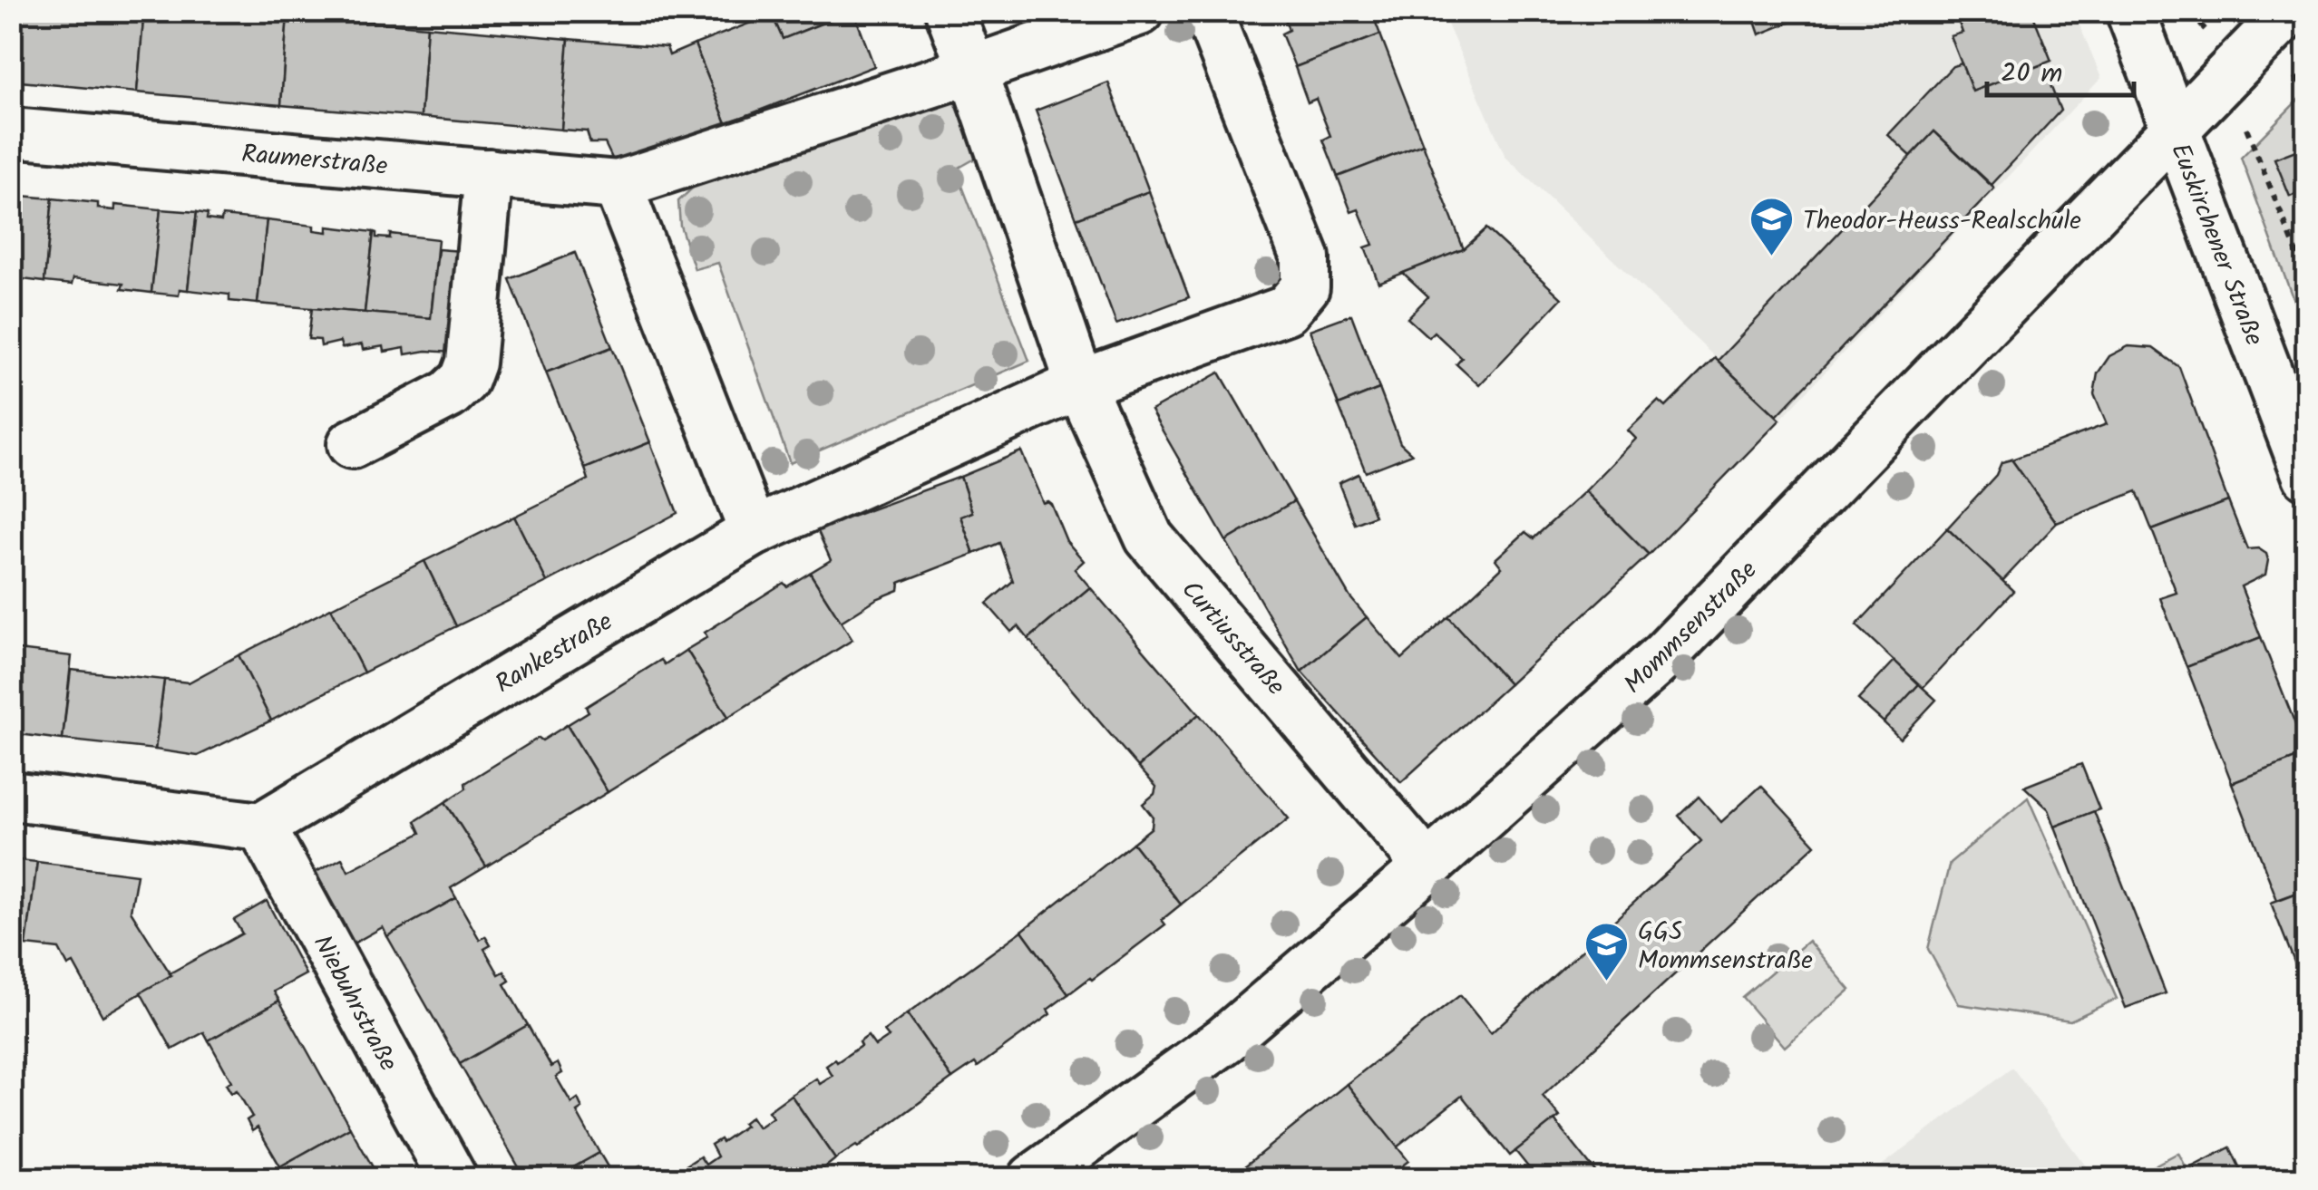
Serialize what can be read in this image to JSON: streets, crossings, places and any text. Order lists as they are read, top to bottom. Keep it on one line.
{"streets":{"street":["Raumerstraße","Euskirchener Straße","Mommsenstraße","Curtiusstraße","Rankestraße","Niebuhrstraße"]},"crossings":[["Raumerstraße","Curtiusstraße"],["Euskirchener Straße","Mommsenstraße"],["Mommsenstraße","Curtiusstraße"],["Curtiusstraße","Rankestraße"],["Rankestraße","Niebuhrstraße"]],"places":{"school or university":["Theodor-Heuss-Realschule","GGS Mommsenstraße"]},"scale_bar":"20 m"}
